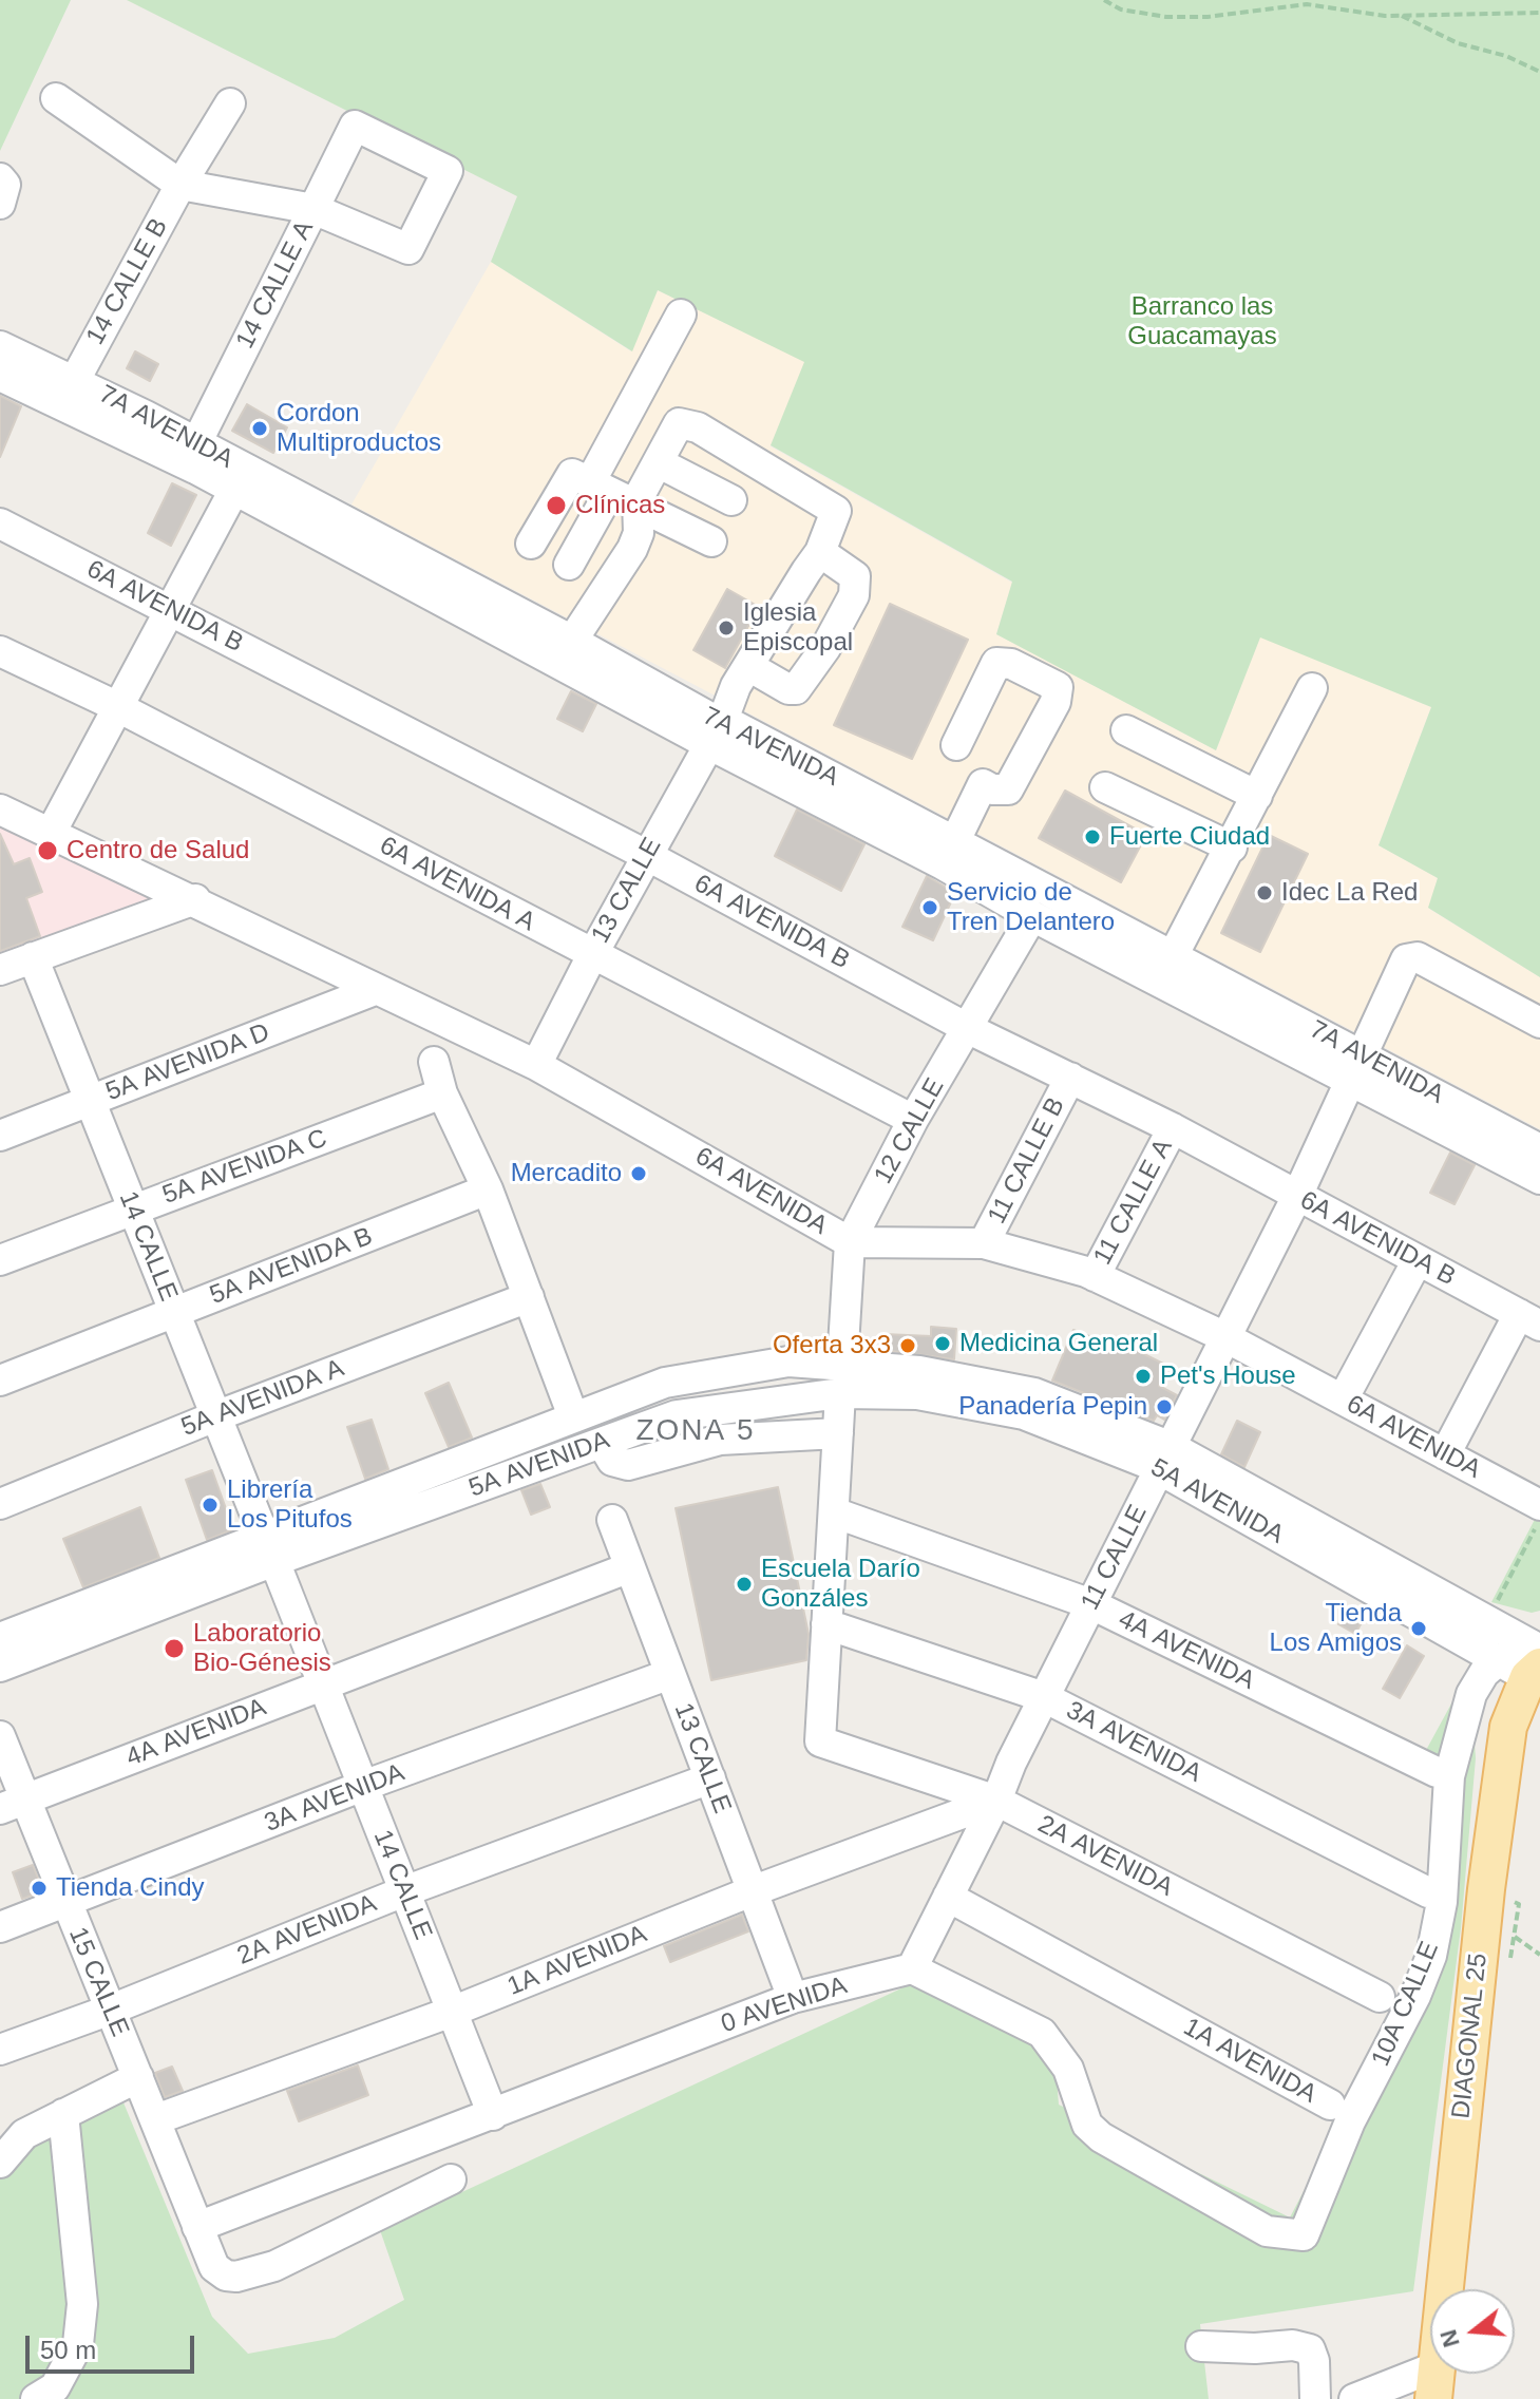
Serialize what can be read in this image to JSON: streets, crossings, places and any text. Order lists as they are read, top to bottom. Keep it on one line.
{"streets":{"main road":["DIAGONAL 25"],"street":["14 CALLE B","14 CALLE A","7A AVENIDA","6A AVENIDA B","6A AVENIDA A","13 CALLE","5A AVENIDA D","12 CALLE","11 CALLE B","5A AVENIDA C","6A AVENIDA","11 CALLE A","14 CALLE","5A AVENIDA B","5A AVENIDA A","5A AVENIDA","11 CALLE","4A AVENIDA","3A AVENIDA","2A AVENIDA","1A AVENIDA","15 CALLE","10A CALLE","0 AVENIDA"]},"crossings":[["14 CALLE B","7A AVENIDA"],["14 CALLE A","7A AVENIDA"],["7A AVENIDA","13 CALLE"],["7A AVENIDA","12 CALLE"],["7A AVENIDA","11 CALLE"],["6A AVENIDA B","13 CALLE"],["6A AVENIDA B","12 CALLE"],["6A AVENIDA B","11 CALLE B"],["6A AVENIDA B","11 CALLE A"],["6A AVENIDA B","11 CALLE"],["6A AVENIDA A","13 CALLE"],["6A AVENIDA A","12 CALLE"],["13 CALLE","6A AVENIDA"],["13 CALLE","4A AVENIDA"],["13 CALLE","3A AVENIDA"],["13 CALLE","2A AVENIDA"],["13 CALLE","1A AVENIDA"],["13 CALLE","0 AVENIDA"],["5A AVENIDA D","6A AVENIDA"],["5A AVENIDA D","14 CALLE"],["12 CALLE","6A AVENIDA"],["12 CALLE","5A AVENIDA"],["11 CALLE B","6A AVENIDA"],["5A AVENIDA C","14 CALLE"],["6A AVENIDA","11 CALLE A"],["6A AVENIDA","11 CALLE"],["14 CALLE","5A AVENIDA B"],["14 CALLE","5A AVENIDA A"],["14 CALLE","5A AVENIDA"],["14 CALLE","4A AVENIDA"],["14 CALLE","3A AVENIDA"],["14 CALLE","2A AVENIDA"],["14 CALLE","1A AVENIDA"],["14 CALLE","0 AVENIDA"],["5A AVENIDA","11 CALLE"],["5A AVENIDA","10A CALLE"],["5A AVENIDA","DIAGONAL 25"],["11 CALLE","4A AVENIDA"],["11 CALLE","3A AVENIDA"],["11 CALLE","2A AVENIDA"],["11 CALLE","1A AVENIDA"],["11 CALLE","10A CALLE"],["11 CALLE","0 AVENIDA"],["4A AVENIDA","15 CALLE"],["3A AVENIDA","2A AVENIDA"],["3A AVENIDA","15 CALLE"],["2A AVENIDA","1A AVENIDA"],["2A AVENIDA","15 CALLE"],["1A AVENIDA","15 CALLE"],["15 CALLE","0 AVENIDA"],["10A CALLE","0 AVENIDA"],["10A CALLE","DIAGONAL 25"]],"districts":["ZONA 5"],"parks":["Barranco las Guacamayas"],"places":["Cordon Multiproductos","Clínicas","Iglesia Episcopal","Fuerte Ciudad","Centro de Salud","Idec La Red","Servicio de Tren Delantero","Mercadito","Medicina General","Oferta 3x3","Pet's House","Panadería Pepin","Librería Los Pitufos","Escuela Darío Gonzáles","Tienda Los Amigos","Laboratorio Bio-Génesis","Tienda Cindy"],"scale_bar":"50 m","north":"left"}
